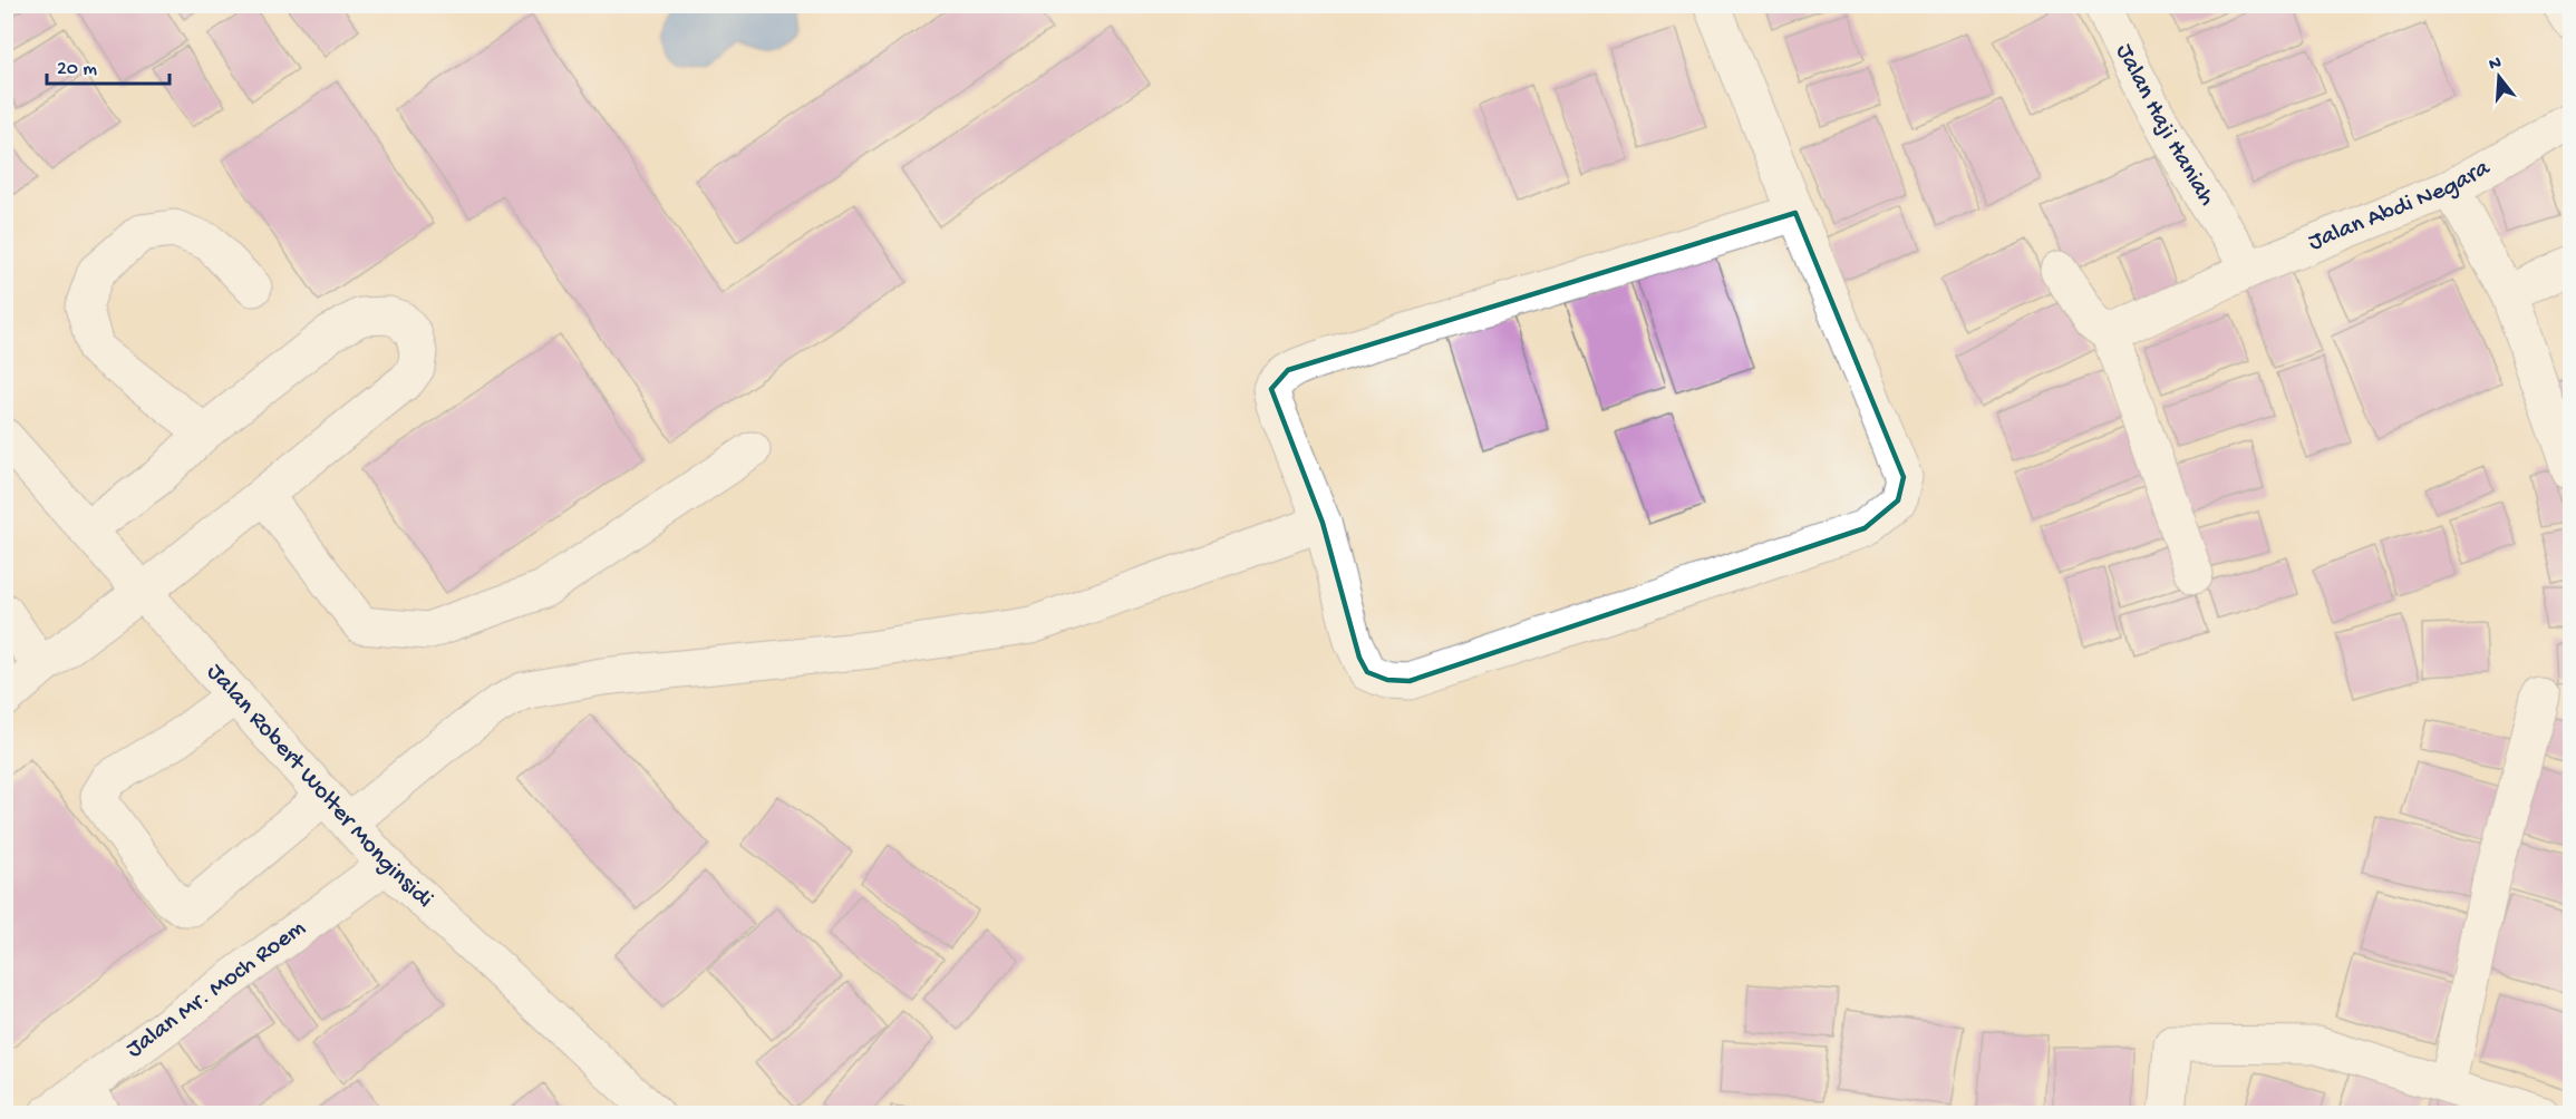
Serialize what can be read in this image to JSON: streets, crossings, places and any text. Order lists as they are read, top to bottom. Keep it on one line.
{"streets":{"main road":["Jalan Haji Haniah","Jalan Abdi Negara","Jalan Robert Wolter Monginsidi","Jalan Mr. Moch Roem"]},"crossings":[["Jalan Haji Haniah","Jalan Abdi Negara"],["Jalan Robert Wolter Monginsidi","Jalan Mr. Moch Roem"]],"scale_bar":"20 m","north":"top"}
